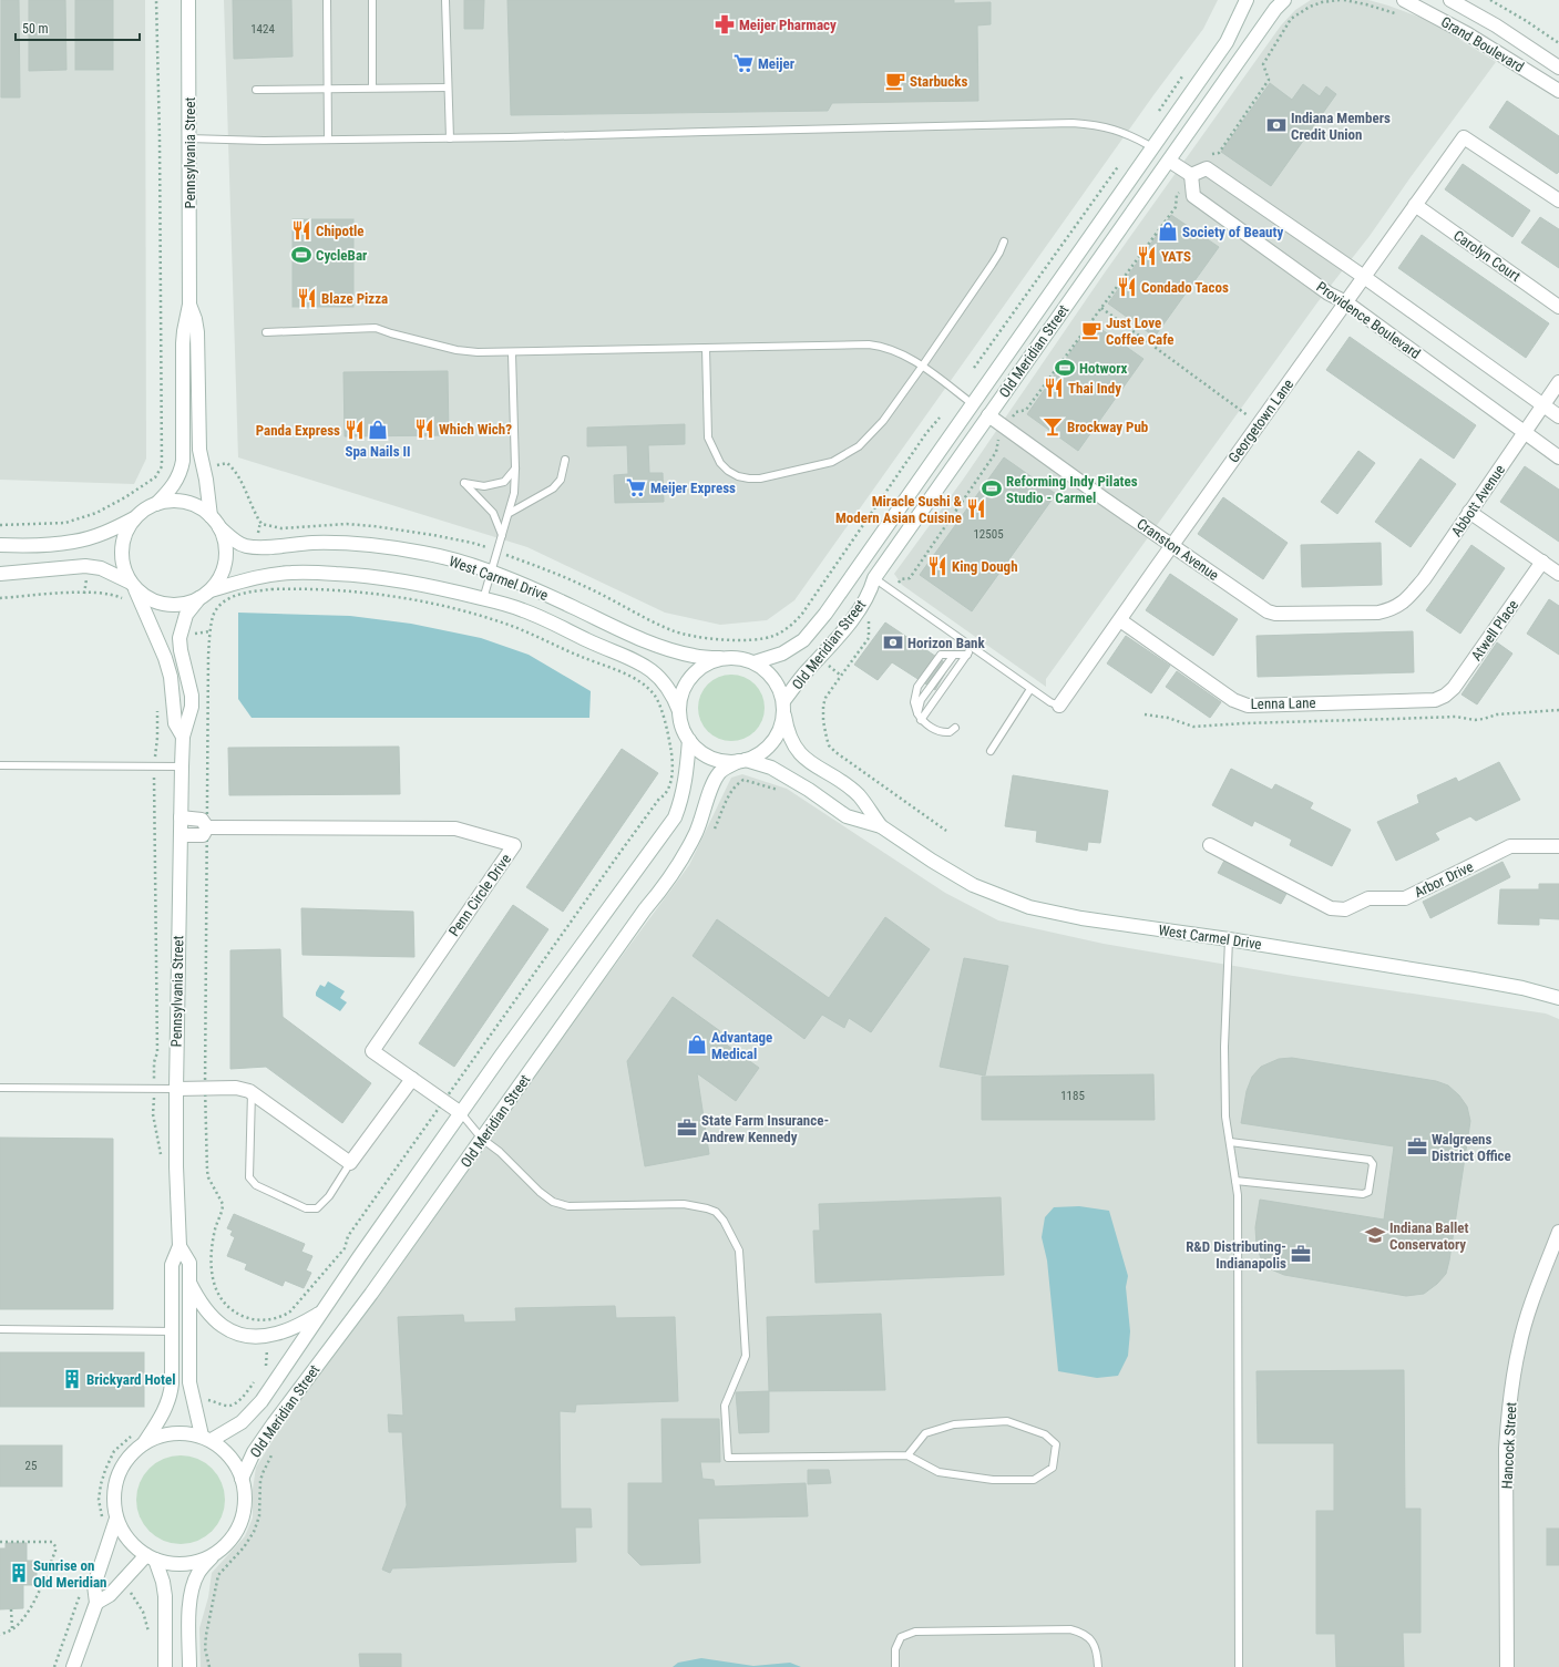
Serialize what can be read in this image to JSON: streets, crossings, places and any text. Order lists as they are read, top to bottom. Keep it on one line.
{"streets":{"street":["Grand Boulevard","Pennsylvania Street","Carolyn Court","Providence Boulevard","Old Meridian Street","Georgetown Lane","Abbott Avenue","Cranston Avenue","West Carmel Drive","Atwell Place","Lenna Lane","Arbor Drive","Penn Circle Drive","Hancock Street"]},"crossings":[["Pennsylvania Street","Old Meridian Street"],["Pennsylvania Street","West Carmel Drive"],["Pennsylvania Street","Penn Circle Drive"],["Carolyn Court","Georgetown Lane"],["Providence Boulevard","Georgetown Lane"],["Providence Boulevard","Abbott Avenue"],["Old Meridian Street","Cranston Avenue"],["Old Meridian Street","West Carmel Drive"],["Old Meridian Street","Penn Circle Drive"],["Georgetown Lane","Cranston Avenue"],["Georgetown Lane","Lenna Lane"],["Abbott Avenue","Cranston Avenue"],["Atwell Place","Lenna Lane"]],"places":{"pharmacy":["Meijer Pharmacy"],"supermarket":["Meijer","Meijer Express"],"cafe":["Starbucks","Just Love Coffee Cafe"],"bank":["Indiana Members Credit Union","Horizon Bank"],"restaurant":["Chipotle","YATS","Condado Tacos","Blaze Pizza","Thai Indy","Which Wich?","Panda Express","Miracle Sushi & Modern Asian Cuisine","King Dough"],"shop":["Society of Beauty","Spa Nails II","Advantage Medical"],"sports":["CycleBar","Hotworx","Reforming Indy Pilates Studio - Carmel"],"bar":["Brockway Pub"],"office":["State Farm Insurance- Andrew Kennedy","Walgreens District Office","R&D Distributing- Indianapolis"],"school or university":["Indiana Ballet Conservatory"],"building":["Brickyard Hotel","Sunrise on Old Meridian"]},"house_numbers":["1424","12505","1185","25"],"scale_bar":"50 m"}
